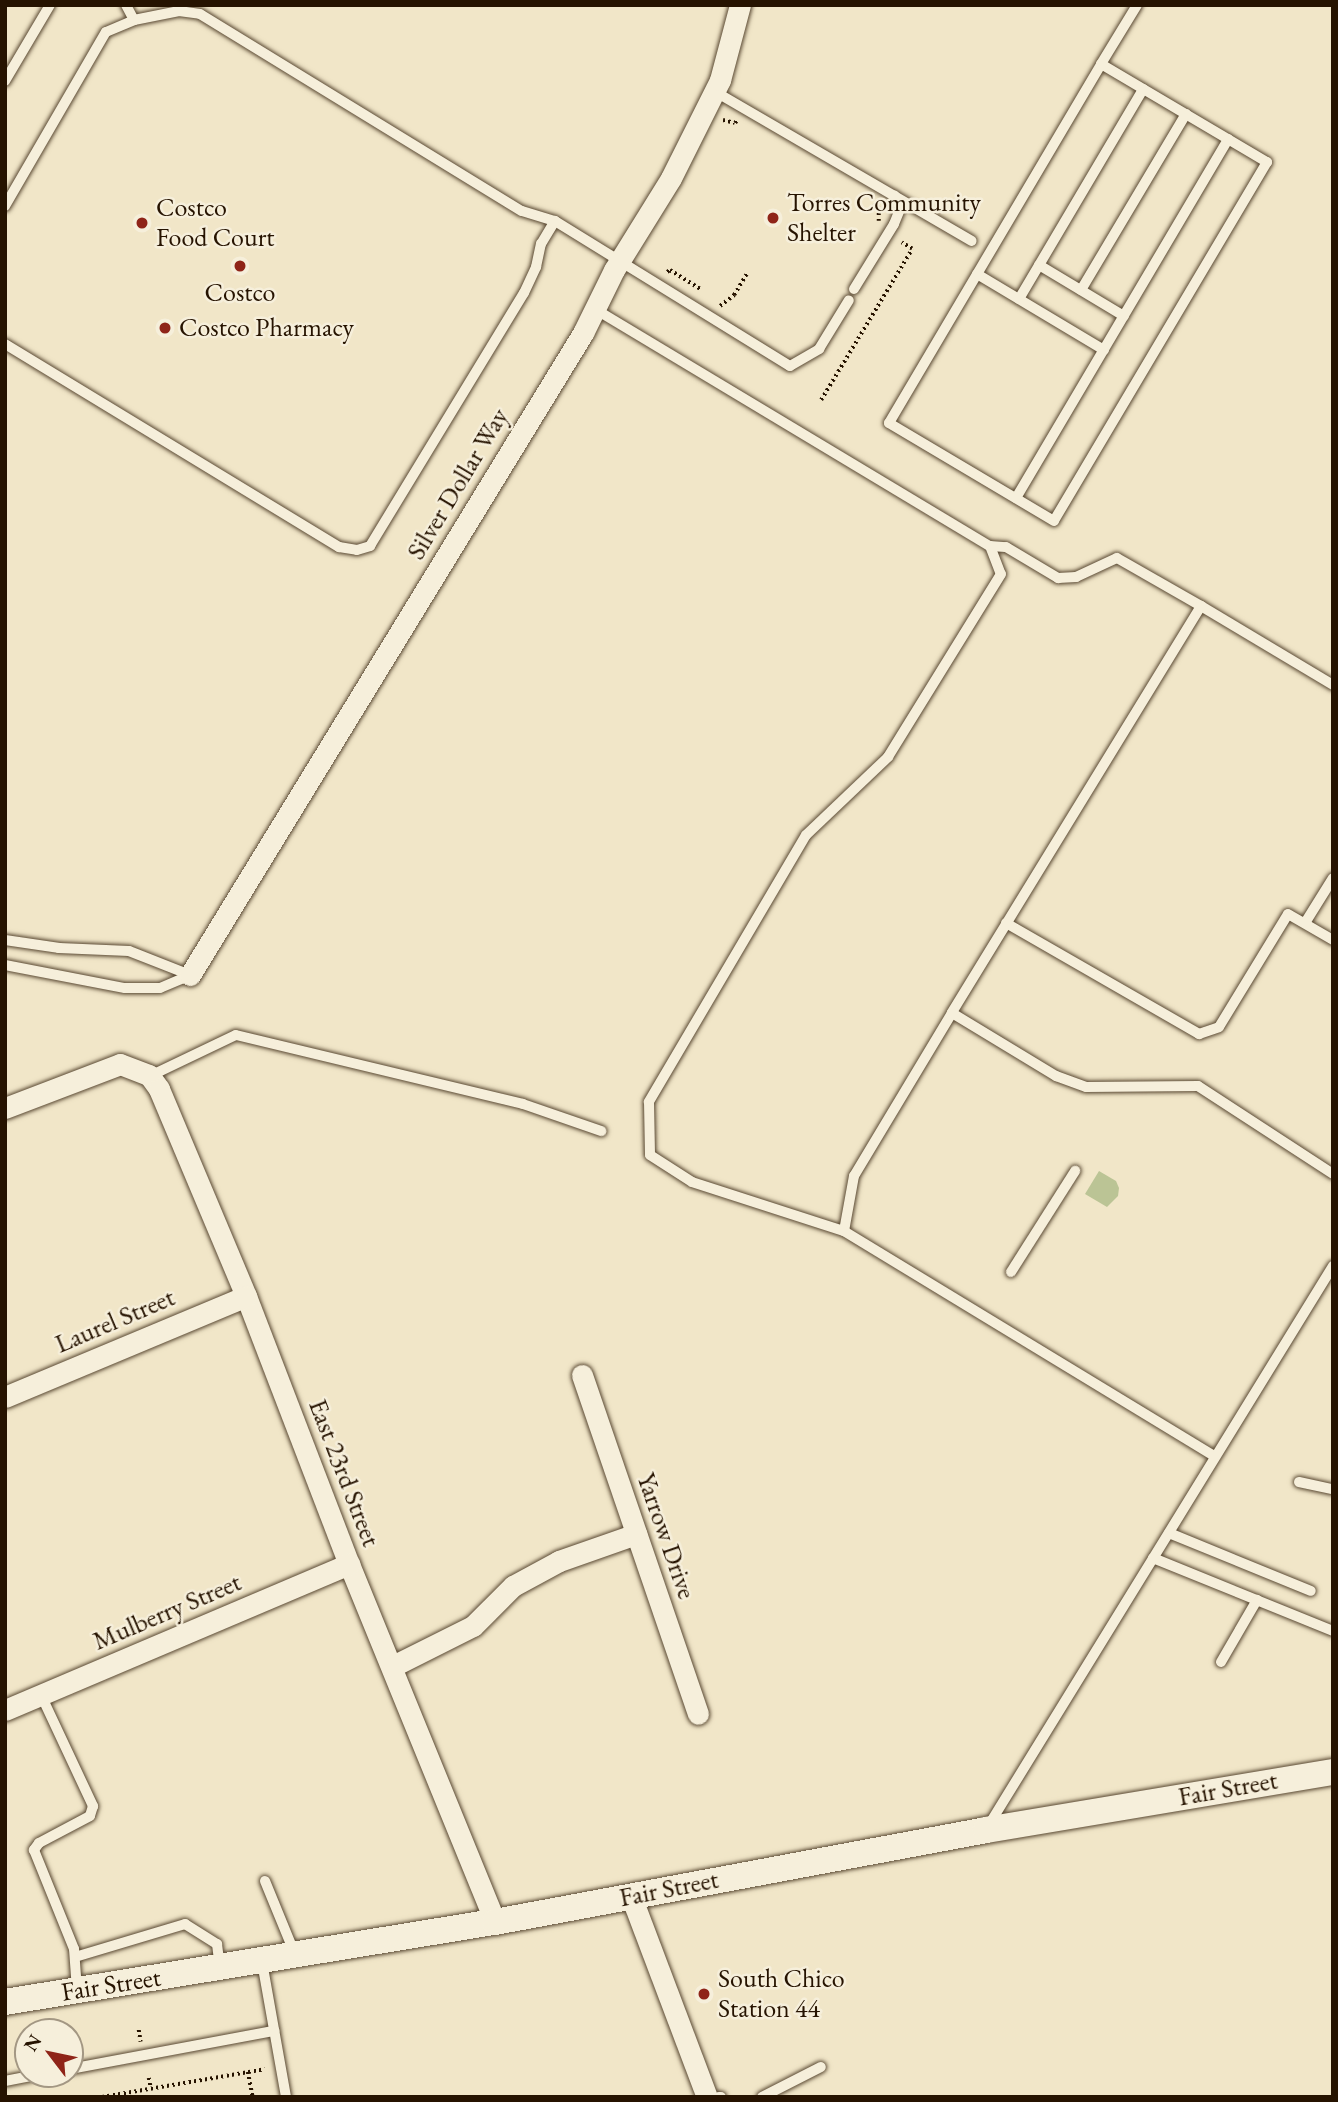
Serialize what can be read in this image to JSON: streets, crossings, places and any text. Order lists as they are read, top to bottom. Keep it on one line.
{"streets":{"street":["Silver Dollar Way","Laurel Street","East 23rd Street","Yarrow Drive","Mulberry Street","Fair Street"]},"crossings":[["Laurel Street","East 23rd Street"],["East 23rd Street","Mulberry Street"],["East 23rd Street","Fair Street"]],"places":["Torres Community Shelter","Costco Food Court","Costco","Costco Pharmacy","South Chico Station 44"],"north":"top left"}
